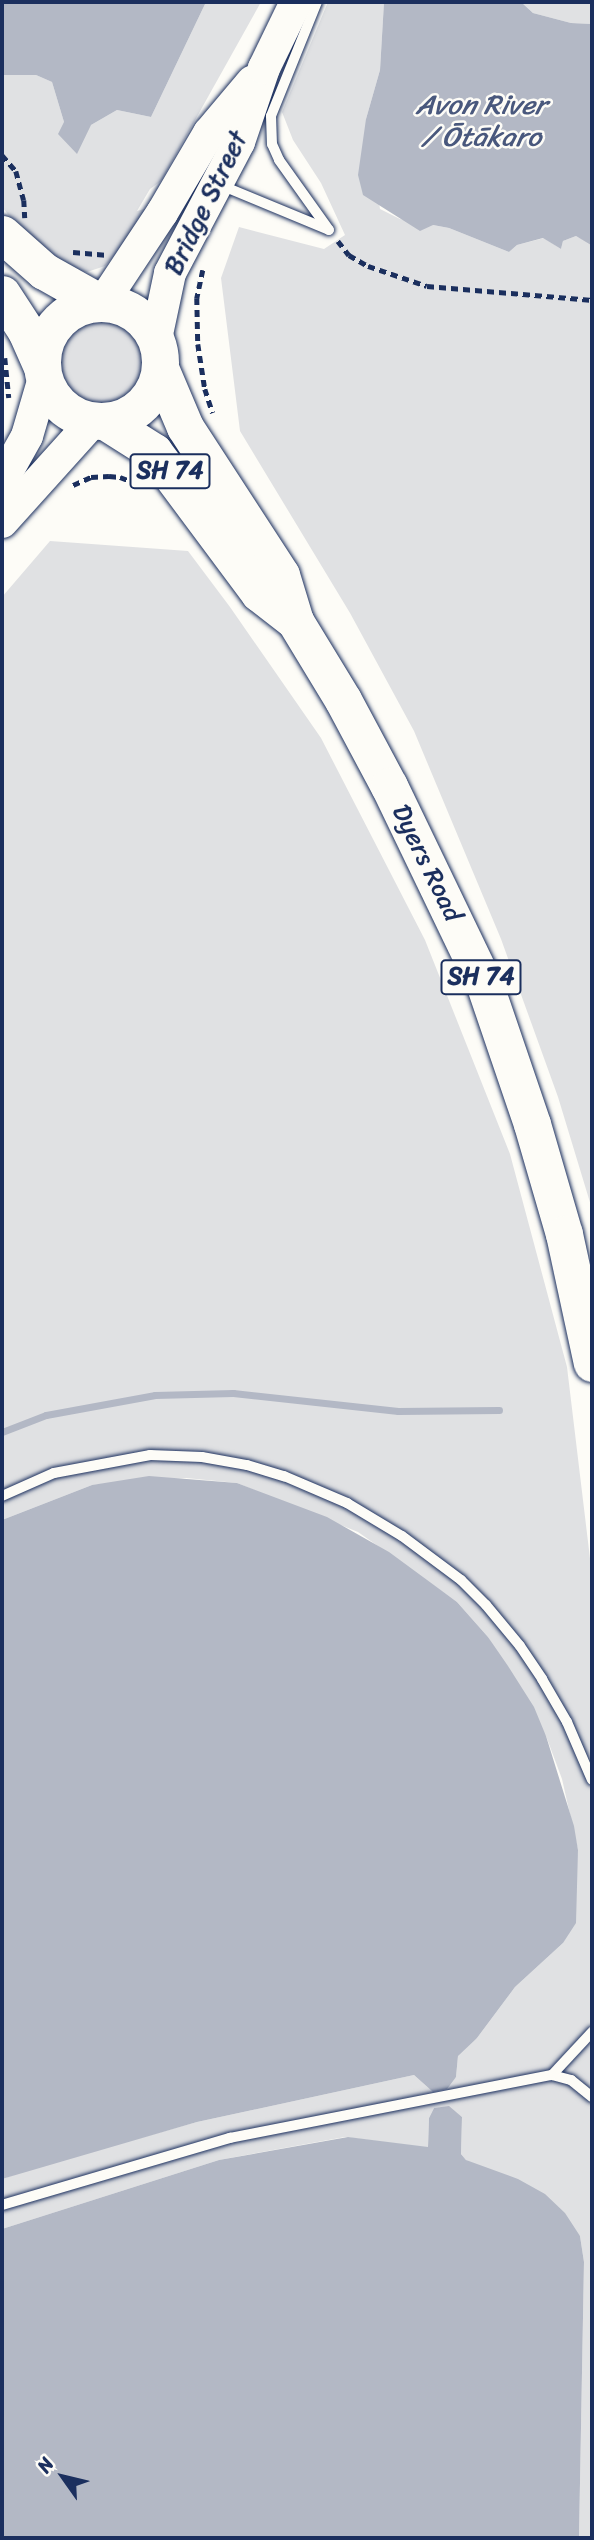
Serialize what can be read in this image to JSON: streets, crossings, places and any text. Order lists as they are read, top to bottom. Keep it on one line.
{"streets":{"highway":["SH 74","Dyers Road"],"main road":["Bridge Street"]},"crossings":[["Bridge Street","SH 74"],["Bridge Street","Dyers Road"],["SH 74","Dyers Road"]],"water":["Avon River / Ōtākaro"],"north":"top left"}
